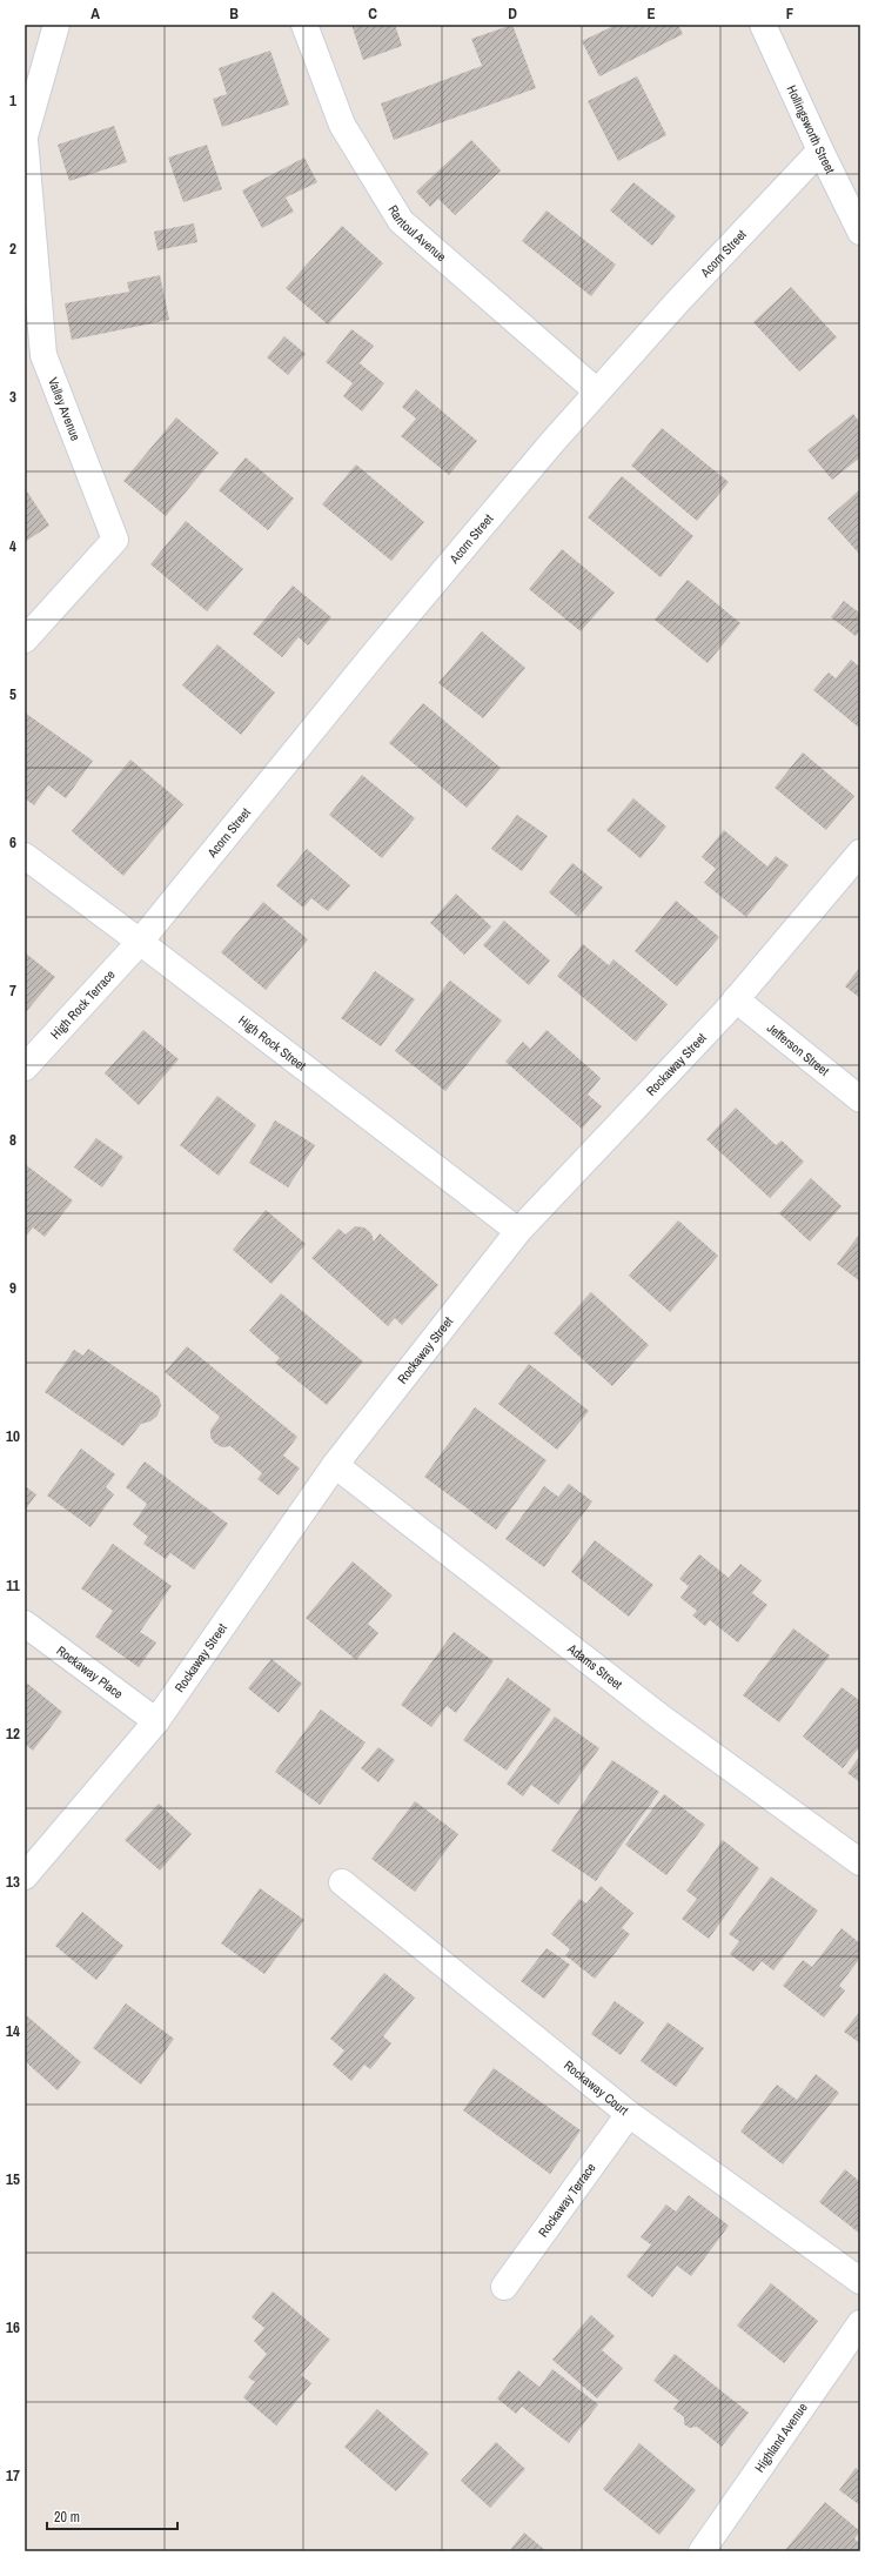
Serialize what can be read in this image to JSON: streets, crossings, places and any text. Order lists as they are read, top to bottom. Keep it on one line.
{"streets":{"street":["Hollingsworth Street","Rantoul Avenue","Acorn Street","Valley Avenue","High Rock Terrace","High Rock Street","Jefferson Street","Rockaway Street","Adams Street","Rockaway Place","Rockaway Court","Rockaway Terrace","Highland Avenue"]},"crossings":[["Hollingsworth Street","Acorn Street"],["Rantoul Avenue","Acorn Street"],["Acorn Street","High Rock Terrace"],["Acorn Street","High Rock Street"],["High Rock Terrace","High Rock Street"],["High Rock Street","Rockaway Street"],["Jefferson Street","Rockaway Street"],["Rockaway Street","Adams Street"],["Rockaway Street","Rockaway Place"],["Rockaway Court","Rockaway Terrace"]],"scale_bar":"20 m","grid":{"columns":["A","B","C","D","E","F"],"rows":["1","2","3","4","5","6","7","8","9","10","11","12","13","14","15","16","17"]}}
